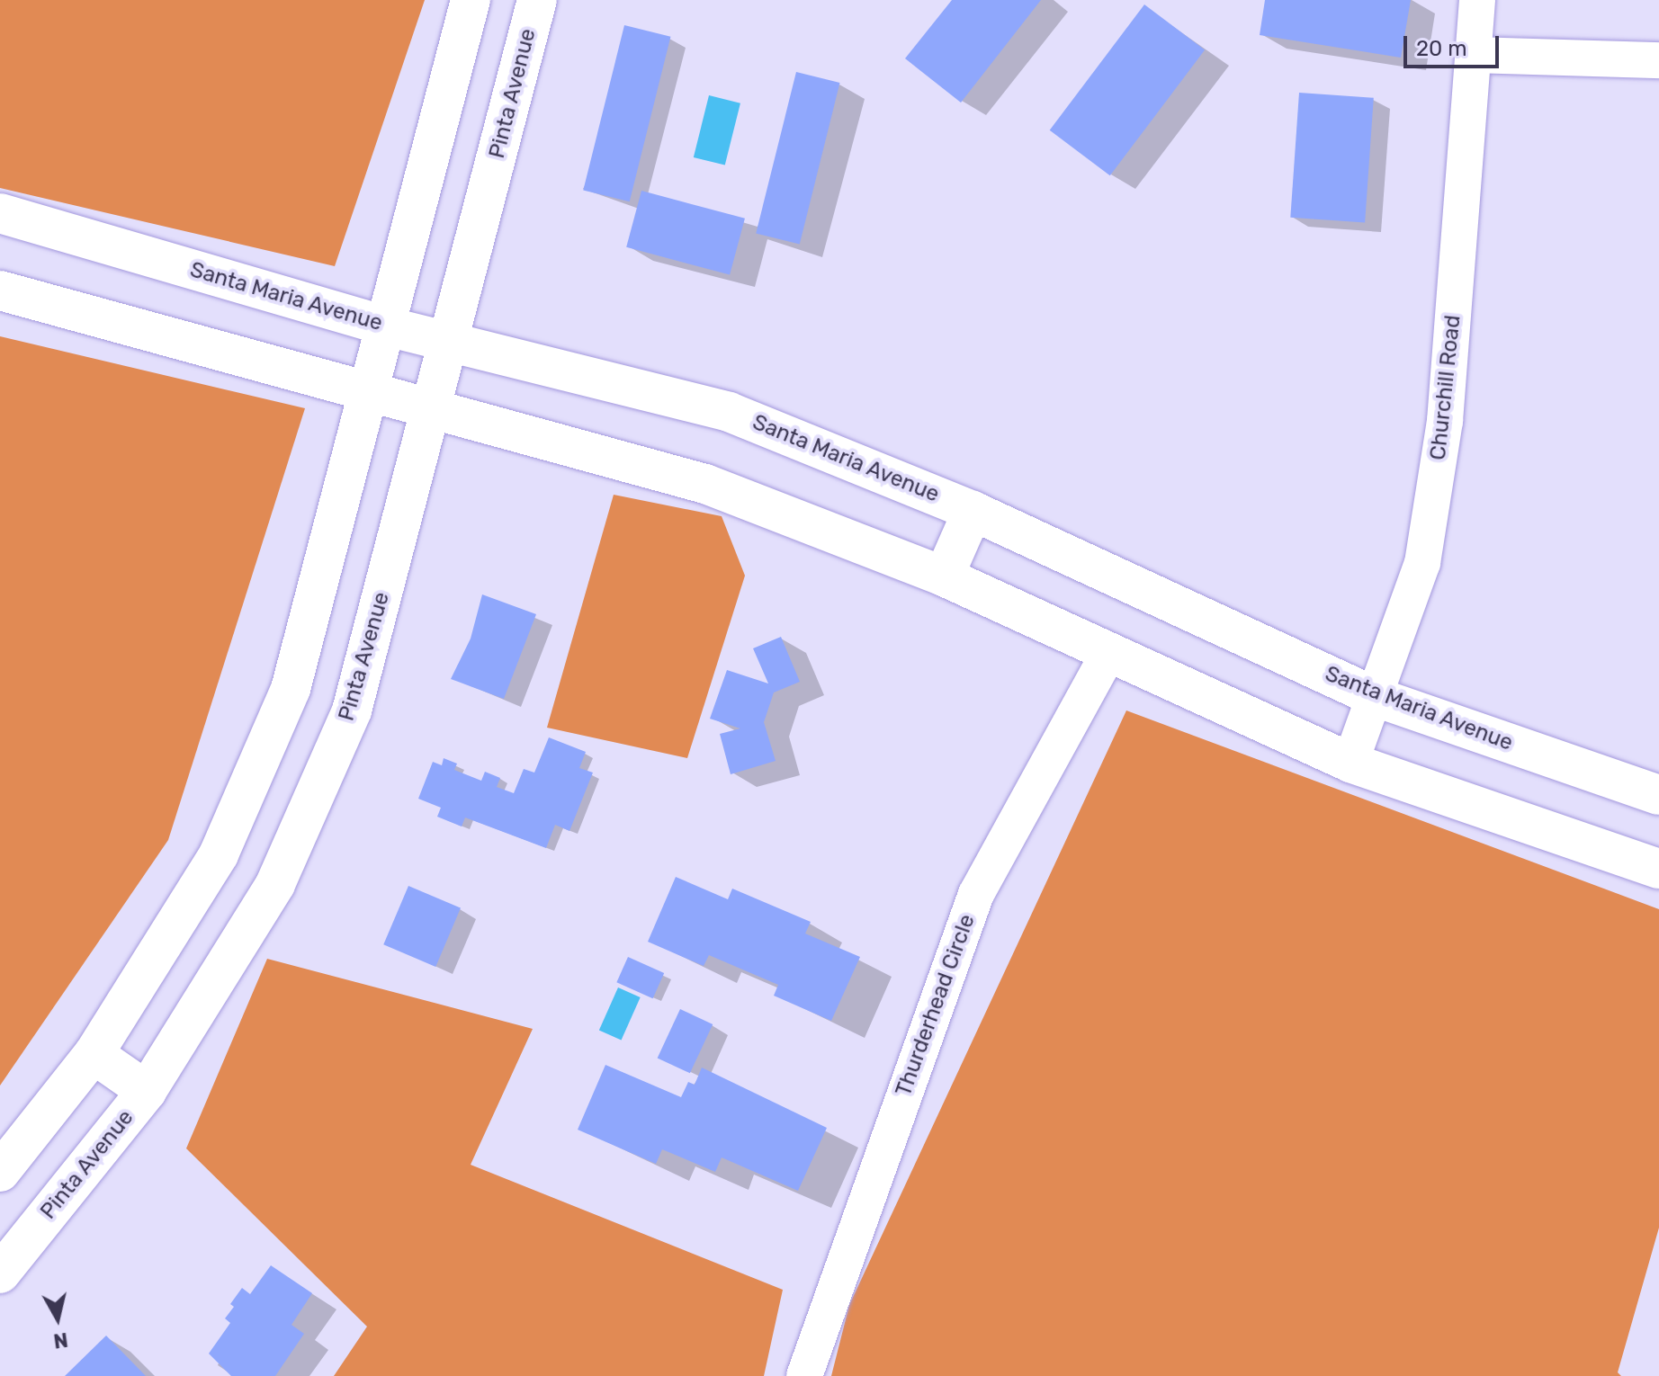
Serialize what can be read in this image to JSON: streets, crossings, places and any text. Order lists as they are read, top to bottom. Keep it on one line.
{"streets":{"street":["Pinta Avenue","Santa Maria Avenue","Churchill Road","Thurderhead Circle"]},"crossings":[["Pinta Avenue","Santa Maria Avenue"],["Santa Maria Avenue","Churchill Road"]],"scale_bar":"20 m","north":"bottom"}
